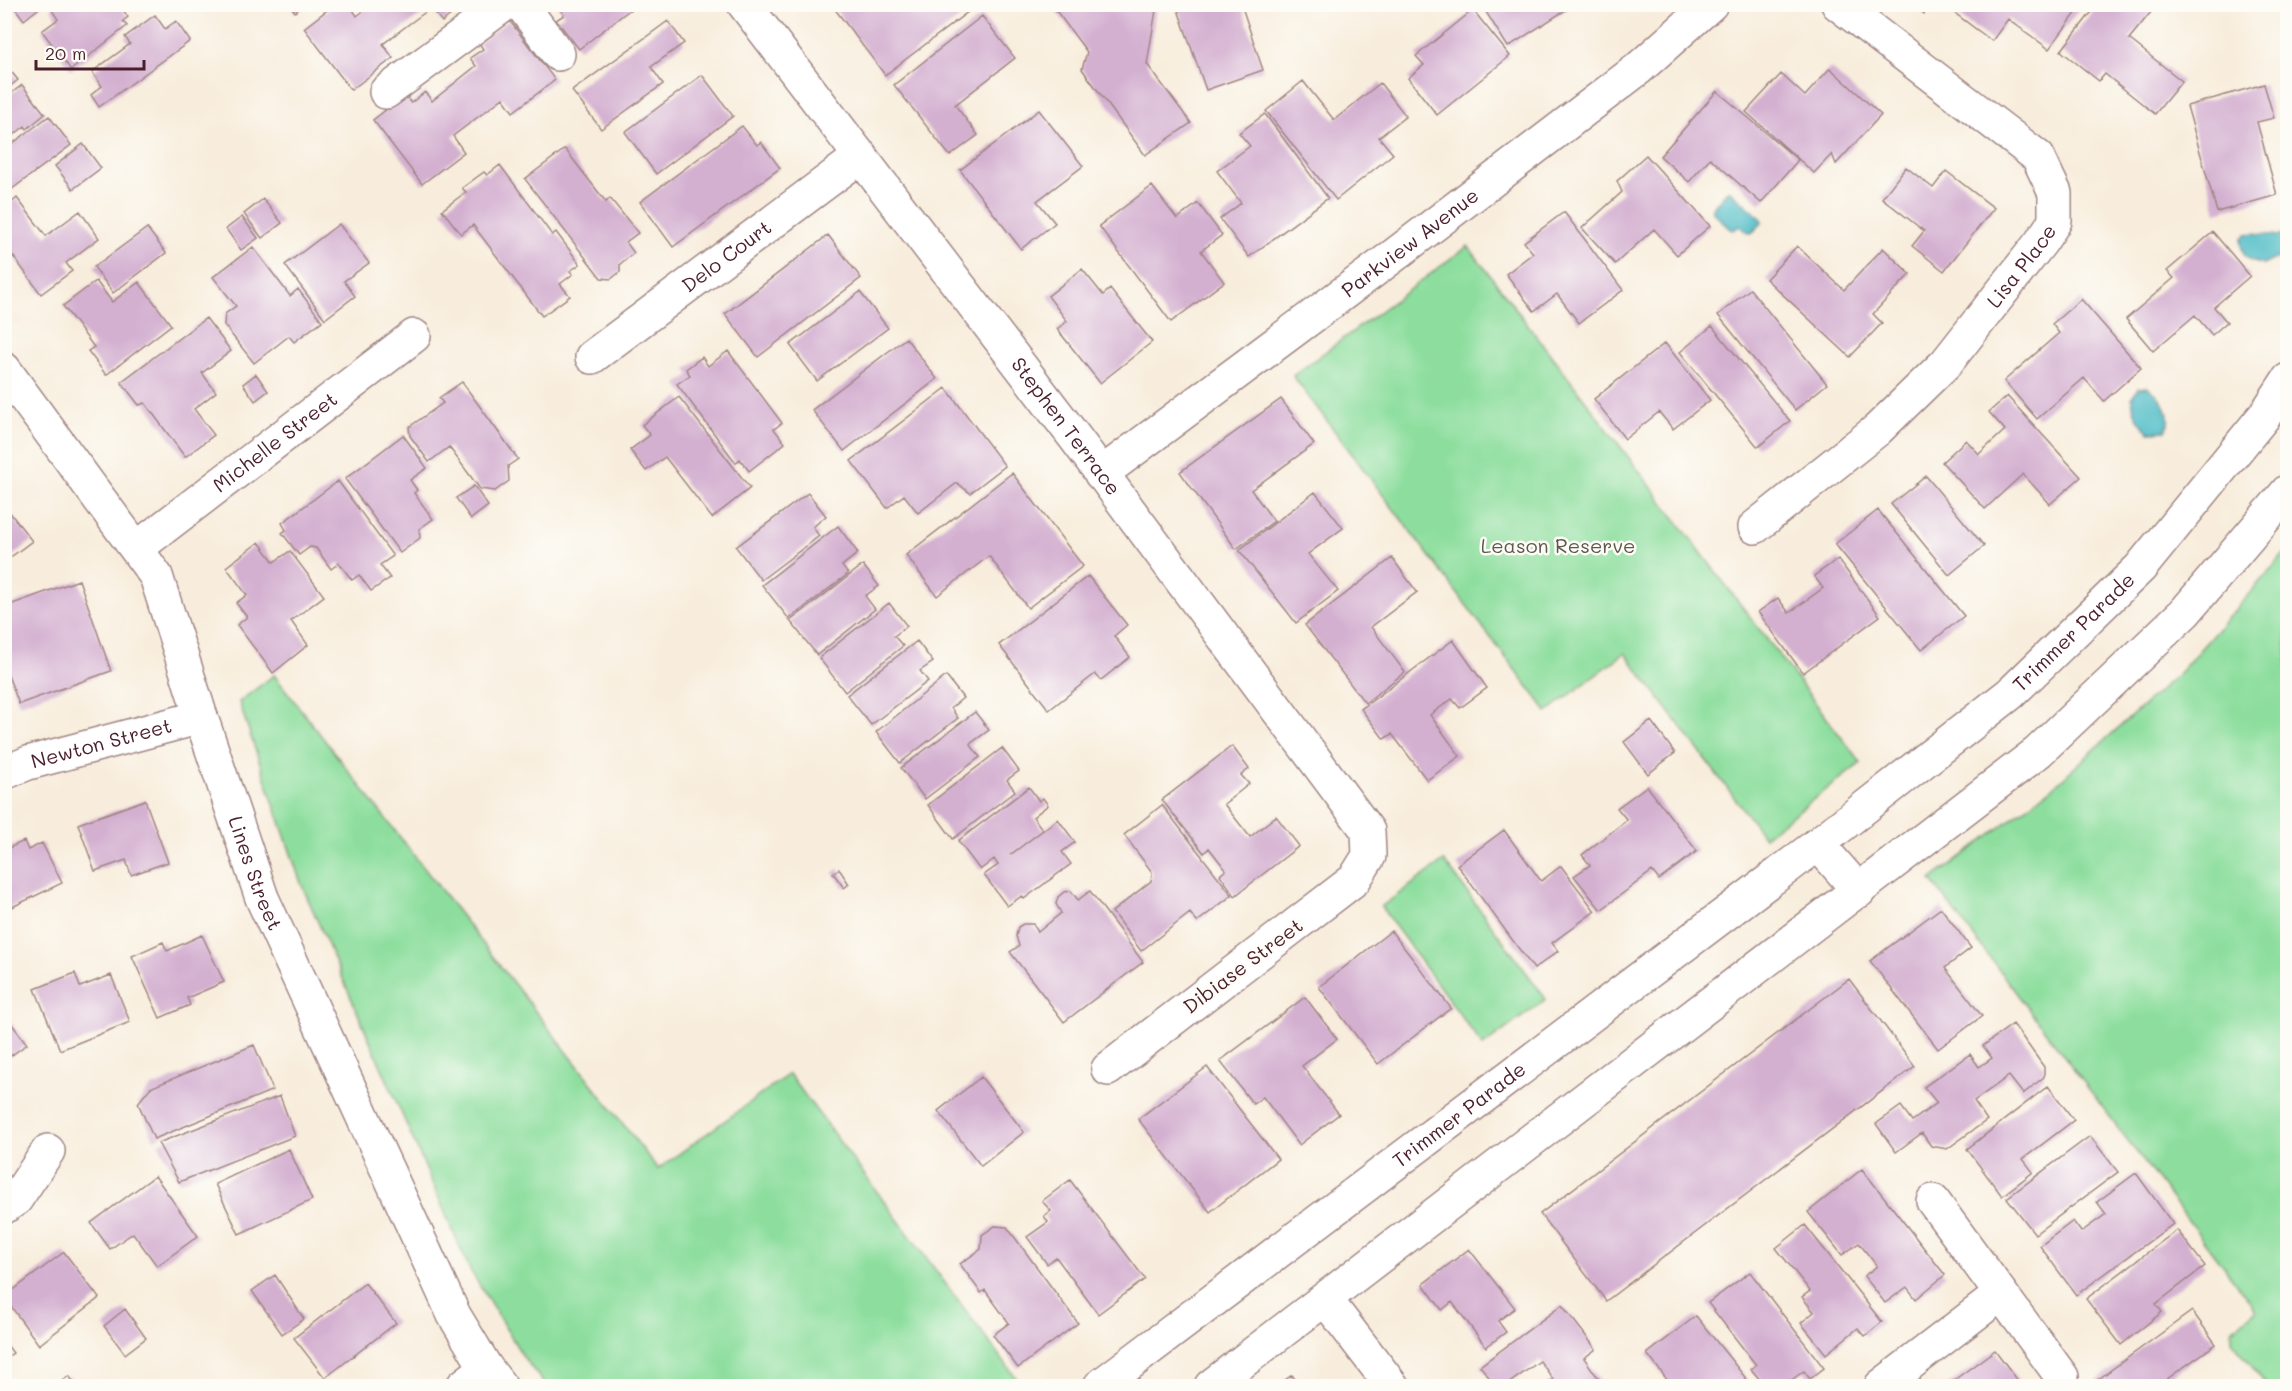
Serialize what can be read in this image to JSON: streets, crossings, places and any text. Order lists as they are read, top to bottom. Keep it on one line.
{"streets":{"street":["Parkview Avenue","Delo Court","Lisa Place","Stephen Terrace","Michelle Street","Trimmer Parade","Newton Street","Lines Street","Dibiase Street"]},"crossings":[["Parkview Avenue","Stephen Terrace"],["Delo Court","Stephen Terrace"],["Stephen Terrace","Dibiase Street"],["Michelle Street","Lines Street"],["Newton Street","Lines Street"]],"parks":["Leason Reserve"],"scale_bar":"20 m"}
